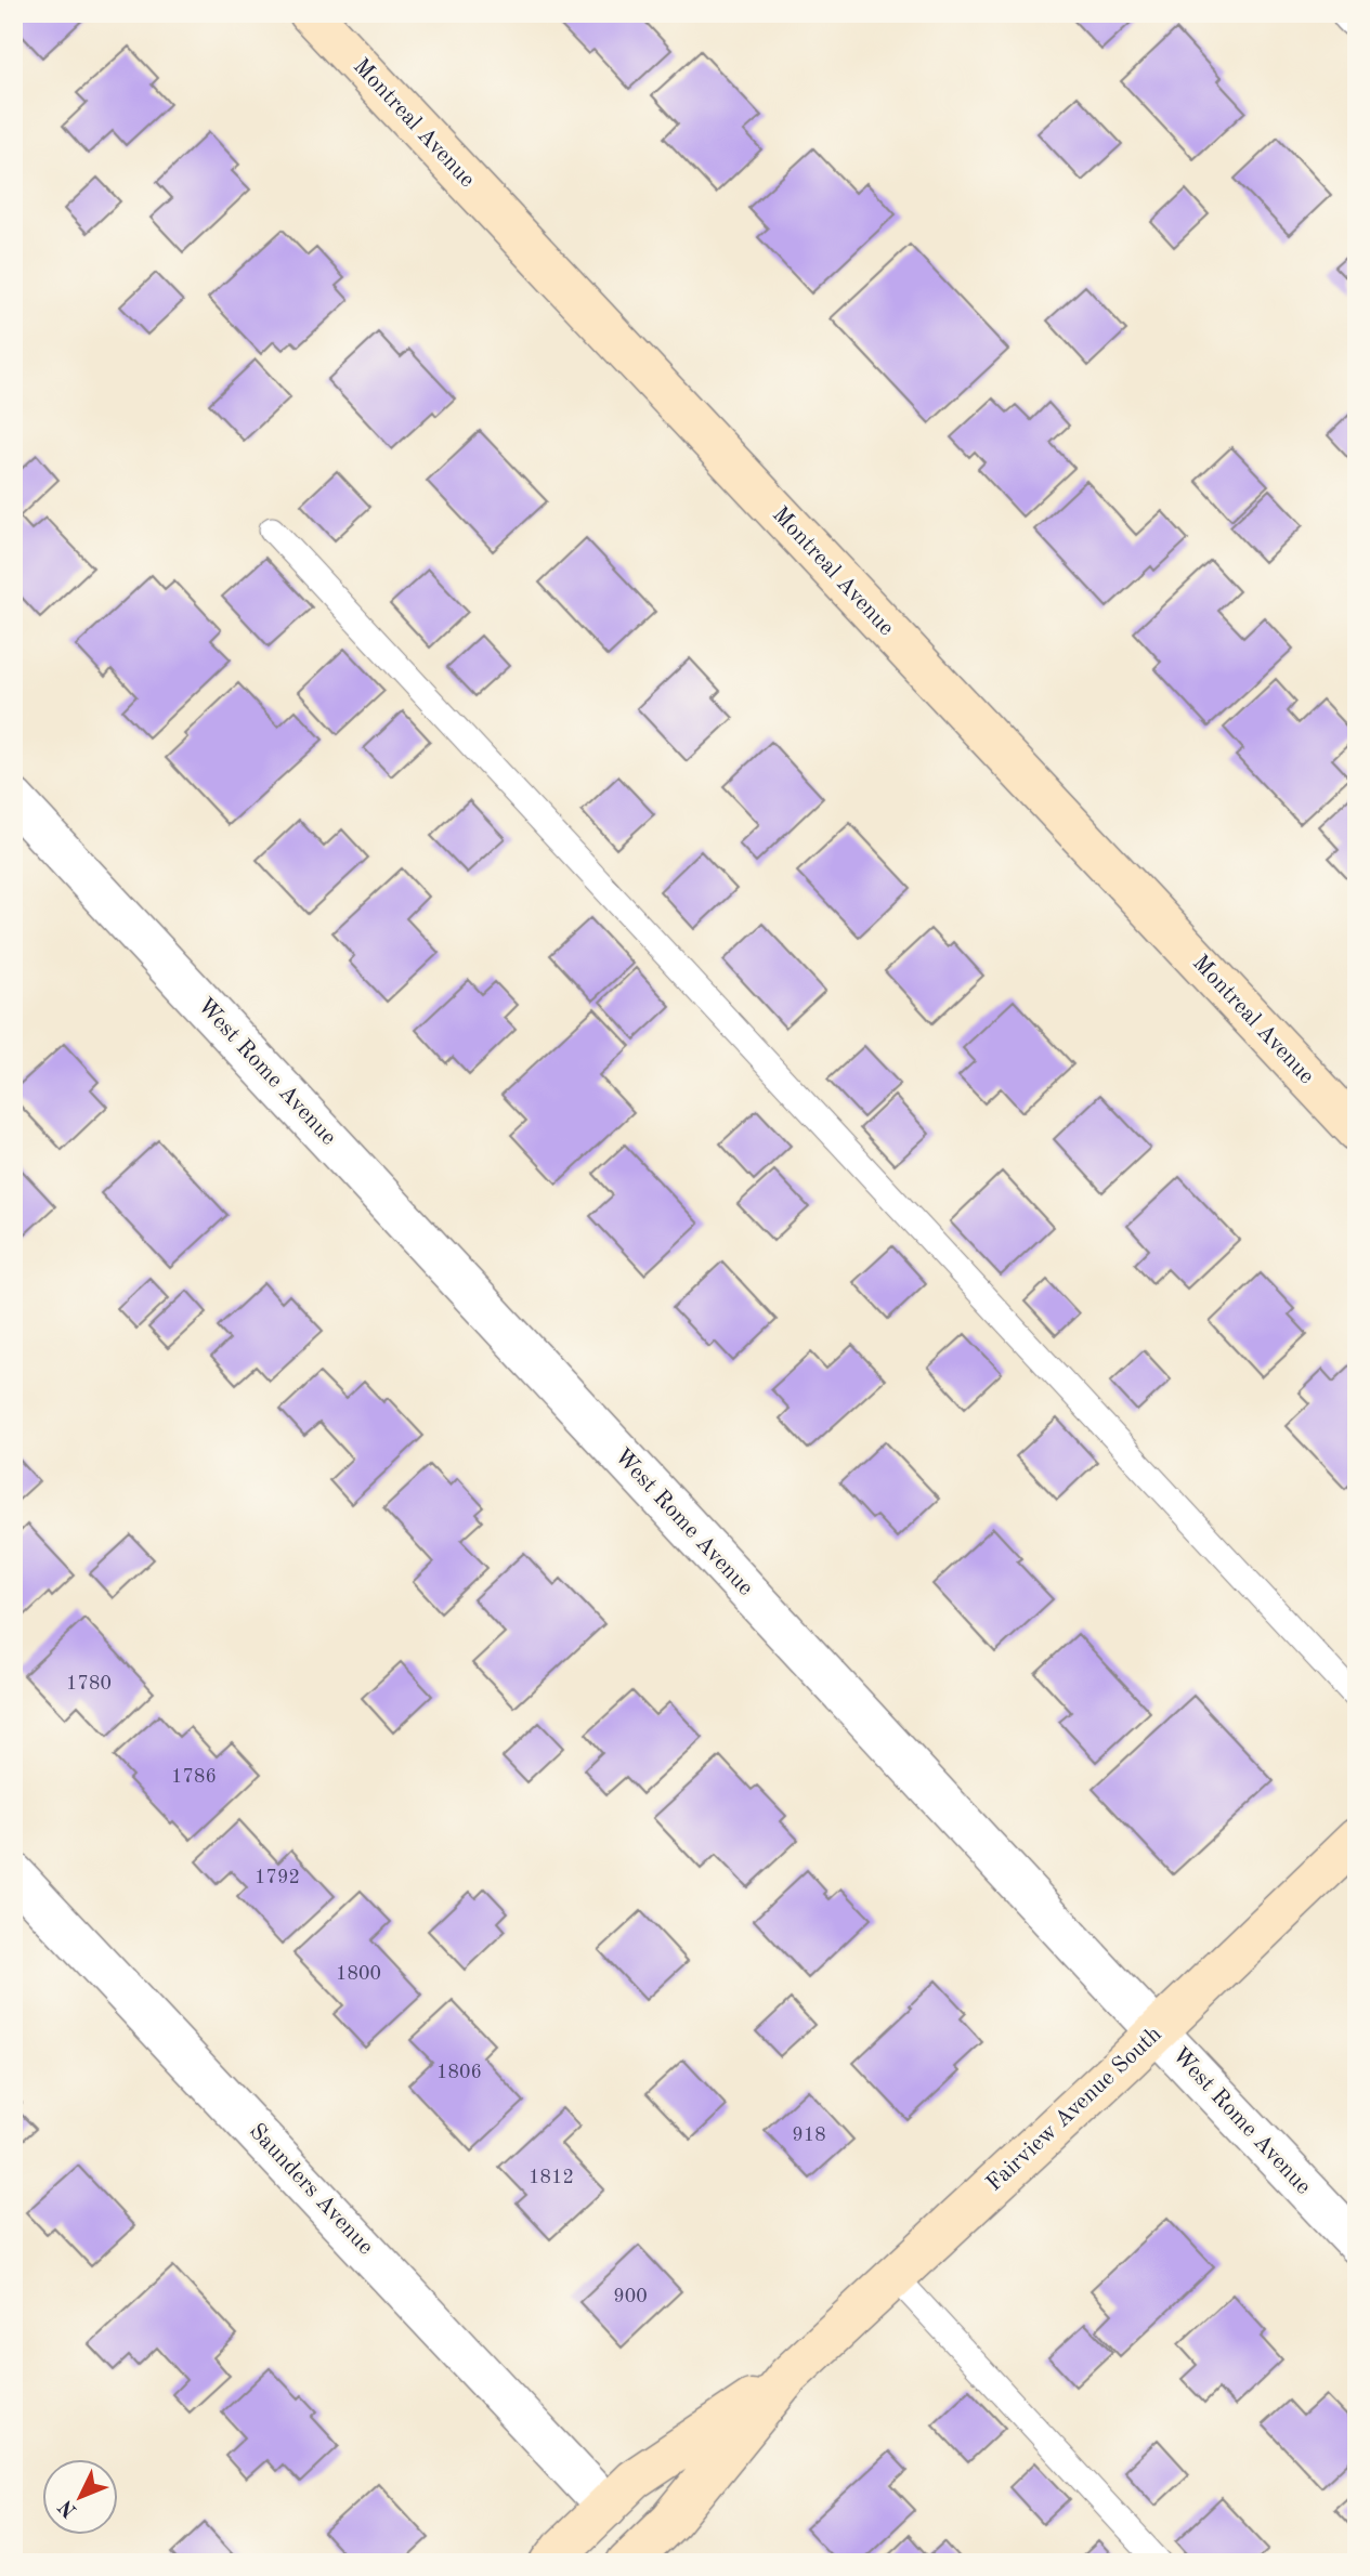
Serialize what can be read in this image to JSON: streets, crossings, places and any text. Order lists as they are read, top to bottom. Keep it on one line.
{"streets":{"street":["Montreal Avenue","West Rome Avenue","Fairview Avenue South","Saunders Avenue"]},"crossings":[["West Rome Avenue","Fairview Avenue South"],["Fairview Avenue South","Saunders Avenue"]],"house_numbers":["1780","1786","1792","1800","1806","918","1812","900"],"north":"bottom left"}
